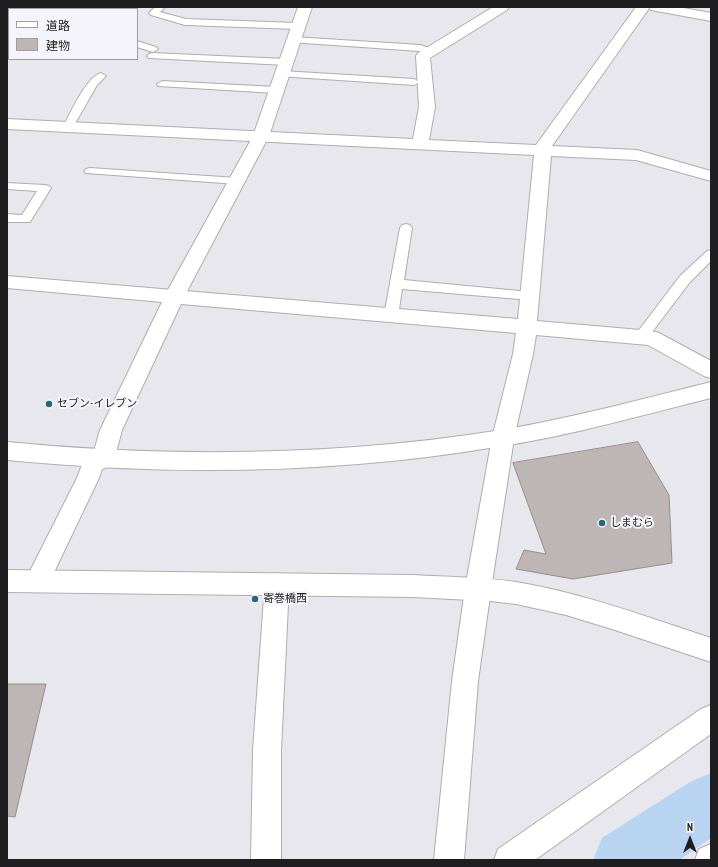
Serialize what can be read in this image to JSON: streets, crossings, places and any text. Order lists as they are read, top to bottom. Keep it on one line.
{"places":["セブン-イレブン","しまむら","寄巻橋西"],"legend":["道路","建物"],"north":"top"}
